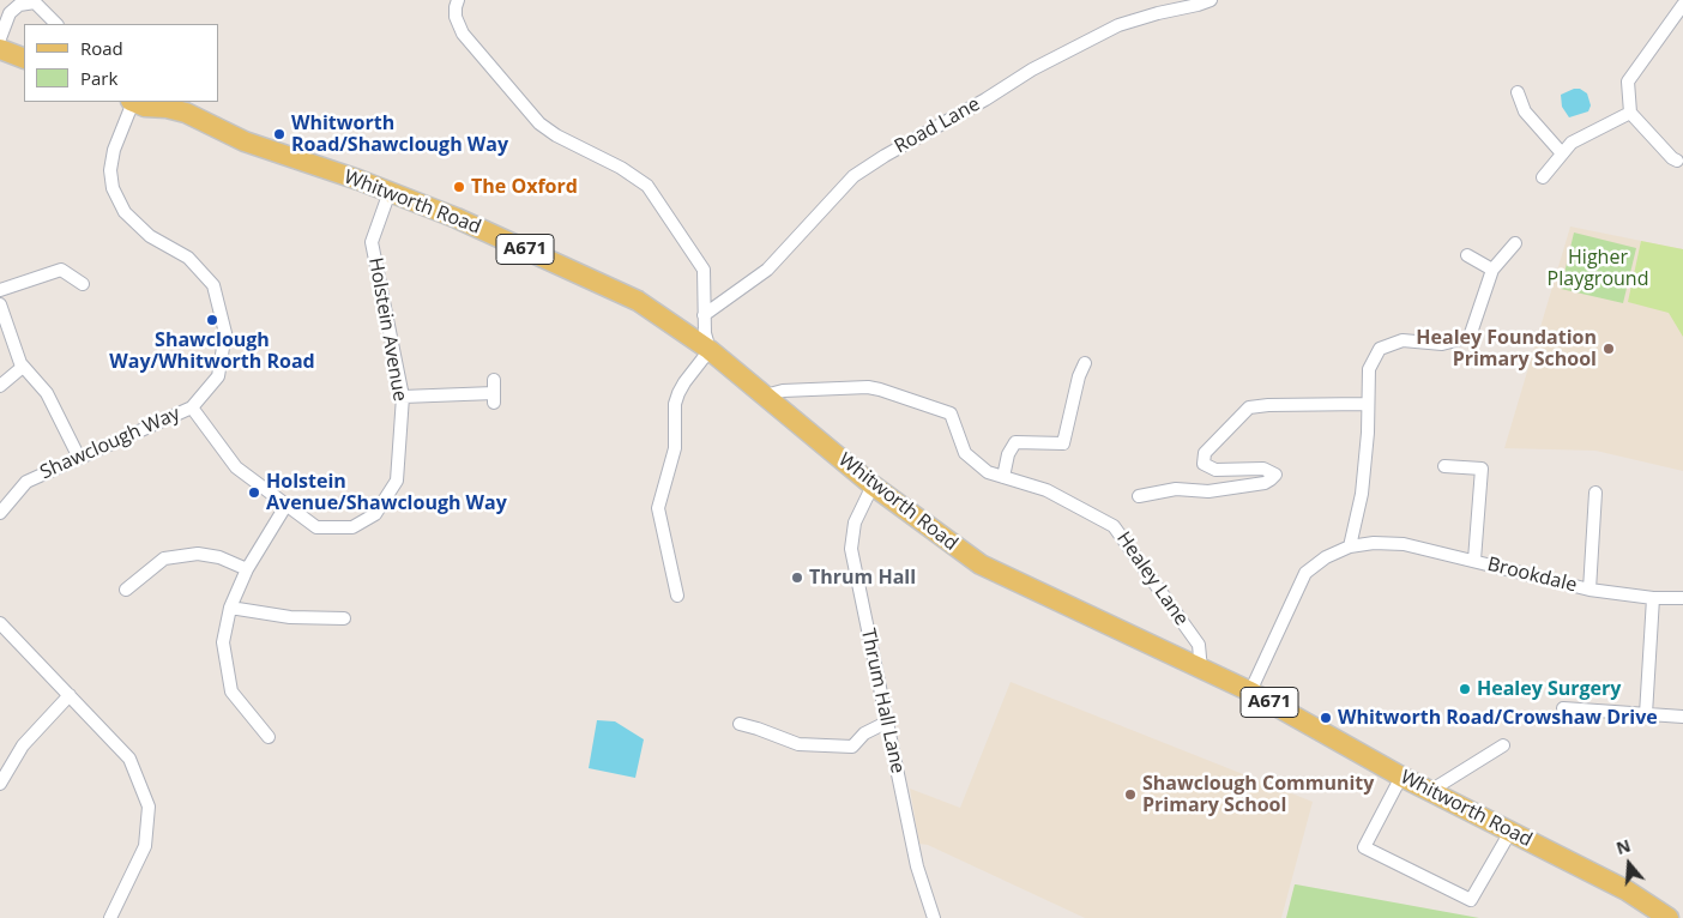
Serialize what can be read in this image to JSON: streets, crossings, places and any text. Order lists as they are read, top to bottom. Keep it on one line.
{"streets":{"main road":["Whitworth Road","A671"],"street":["Road Lane","Holstein Avenue","Shawclough Way","Brookdale","Healey Lane","Thrum Hall Lane"]},"crossings":[["Whitworth Road","Holstein Avenue"],["Whitworth Road","Brookdale"],["Whitworth Road","Healey Lane"],["Whitworth Road","Thrum Hall Lane"],["Holstein Avenue","Shawclough Way"]],"parks":["Higher Playground"],"places":["Whitworth Road/Shawclough Way","The Oxford","Shawclough Way/Whitworth Road","Healey Foundation Primary School","Holstein Avenue/Shawclough Way","Thrum Hall","Healey Surgery","Whitworth Road/Crowshaw Drive","Shawclough Community Primary School"],"legend":["Road","Park"],"north":"top"}
